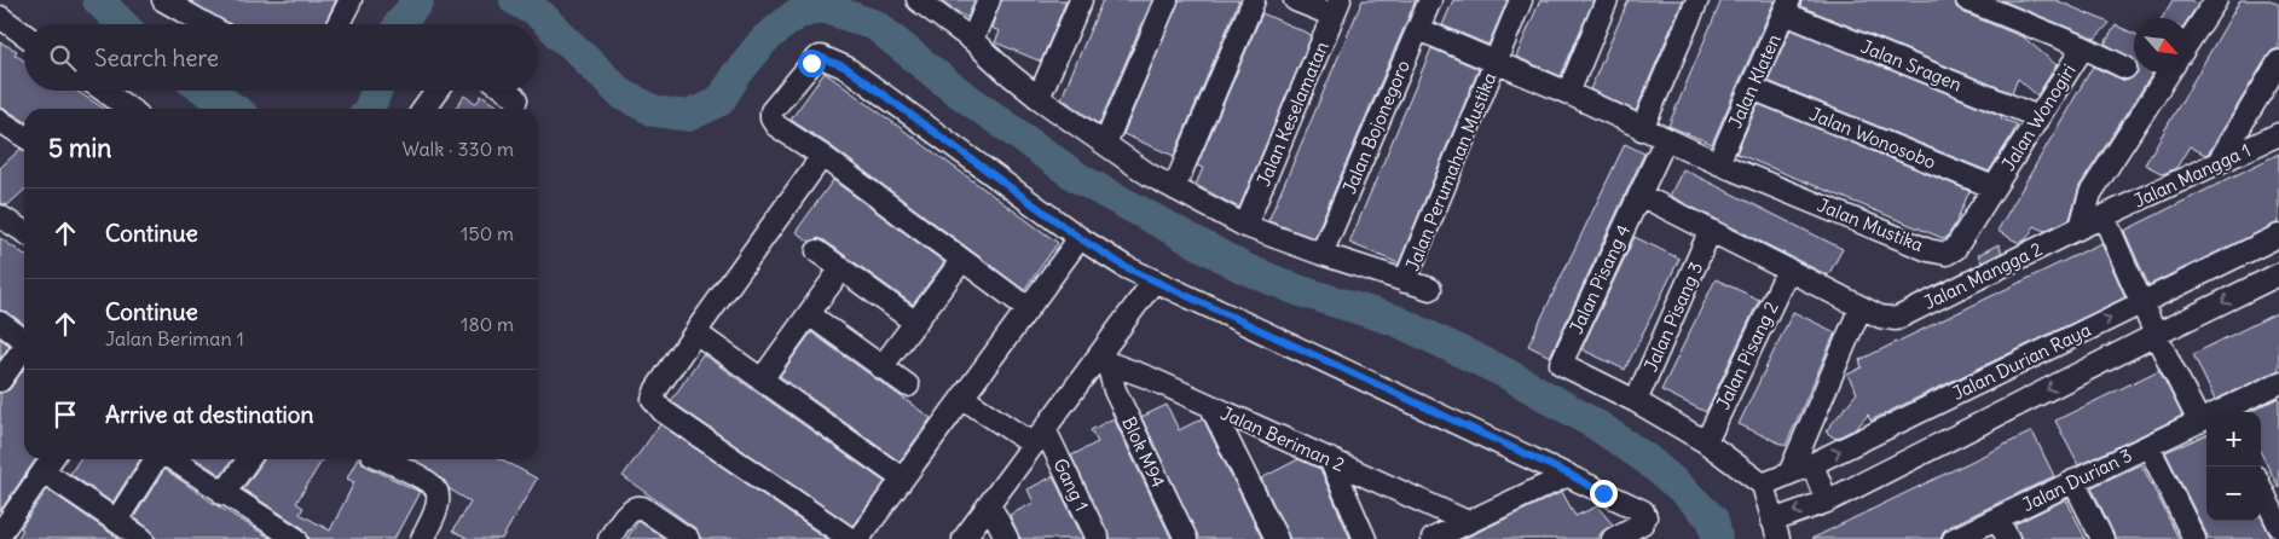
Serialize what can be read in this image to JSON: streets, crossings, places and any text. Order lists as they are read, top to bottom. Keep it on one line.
{"streets":{"street":["Jalan Sragen","Jalan Klaten","Jalan Keselamatan","Jalan Wonogiri","Jalan Bojonegoro","Jalan Wonosobo","Jalan Perumahan Mustika","Jalan Mangga 1","Jalan Mustika","Jalan Mangga 2","Jalan Pisang 4","Jalan Pisang 3","Jalan Pisang 2","Jalan Durian Raya","Jalan Beriman 2","Blok M94","Jalan Durian 3","Gang 1"]},"crossings":[["Jalan Sragen","Jalan Klaten"],["Jalan Sragen","Jalan Wonogiri"],["Jalan Klaten","Jalan Wonosobo"],["Jalan Klaten","Jalan Mustika"],["Jalan Keselamatan","Jalan Perumahan Mustika"],["Jalan Wonogiri","Jalan Wonosobo"],["Jalan Wonogiri","Jalan Mustika"],["Jalan Bojonegoro","Jalan Perumahan Mustika"],["Jalan Wonosobo","Jalan Mustika"],["Jalan Mangga 1","Jalan Mangga 2"],["Jalan Mangga 2","Jalan Pisang 4"],["Jalan Mangga 2","Jalan Pisang 3"],["Jalan Mangga 2","Jalan Pisang 2"],["Jalan Pisang 4","Jalan Pisang 3"],["Jalan Beriman 2","Blok M94"]],"north":"bottom right","page":{"search":"Search here","heading":["5 min","Walk · 330 m"],"list":[["Continue","150 m"],["Continue","Jalan Beriman 1","180 m"],"Arrive at destination"],"map_buttons":["+","−"]}}
